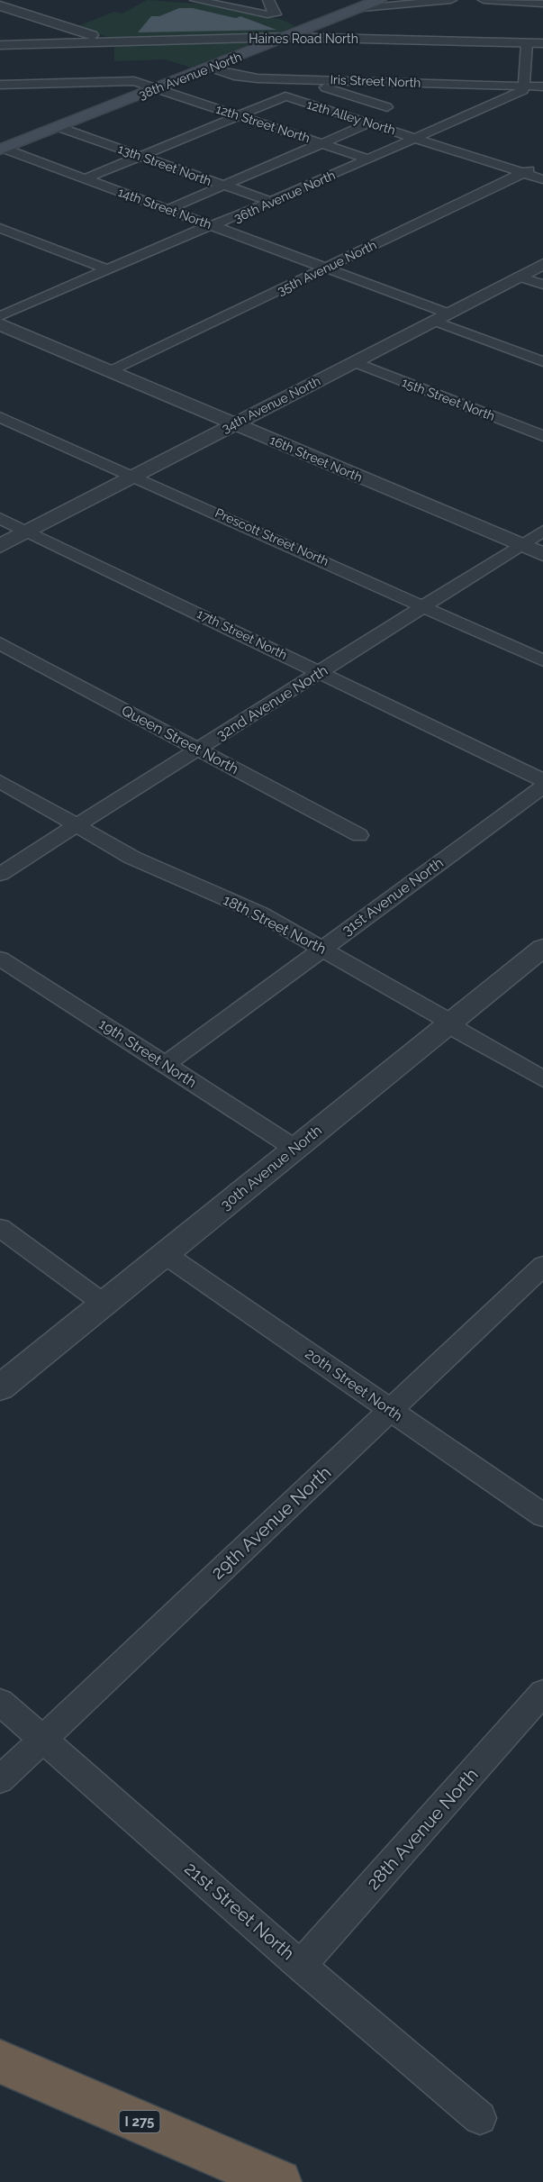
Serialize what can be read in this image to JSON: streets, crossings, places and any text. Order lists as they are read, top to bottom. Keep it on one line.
{"streets":{"highway":["I 275"],"main road":["38th Avenue North"],"street":["Haines Road North","Iris Street North","12th Alley North","12th Street North","13th Street North","36th Avenue North","14th Street North","35th Avenue North","15th Street North","34th Avenue North","16th Street North","Prescott Street North","17th Street North","32nd Avenue North","Queen Street North","31st Avenue North","18th Street North","19th Street North","30th Avenue North","20th Street North","29th Avenue North","28th Avenue North","21st Street North"]},"crossings":[["Haines Road North","38th Avenue North"],["38th Avenue North","Iris Street North"],["38th Avenue North","12th Street North"],["38th Avenue North","13th Street North"],["38th Avenue North","14th Street North"],["Iris Street North","36th Avenue North"],["12th Alley North","12th Street North"],["12th Alley North","36th Avenue North"],["12th Street North","36th Avenue North"],["13th Street North","36th Avenue North"],["36th Avenue North","14th Street North"],["14th Street North","35th Avenue North"],["14th Street North","34th Avenue North"],["35th Avenue North","16th Street North"],["15th Street North","34th Avenue North"],["34th Avenue North","16th Street North"],["34th Avenue North","Prescott Street North"],["34th Avenue North","17th Street North"],["16th Street North","32nd Avenue North"],["Prescott Street North","32nd Avenue North"],["17th Street North","32nd Avenue North"],["32nd Avenue North","Queen Street North"],["32nd Avenue North","18th Street North"],["31st Avenue North","18th Street North"],["31st Avenue North","19th Street North"],["18th Street North","30th Avenue North"],["19th Street North","30th Avenue North"],["30th Avenue North","20th Street North"],["20th Street North","29th Avenue North"],["29th Avenue North","21st Street North"],["28th Avenue North","21st Street North"]]}
